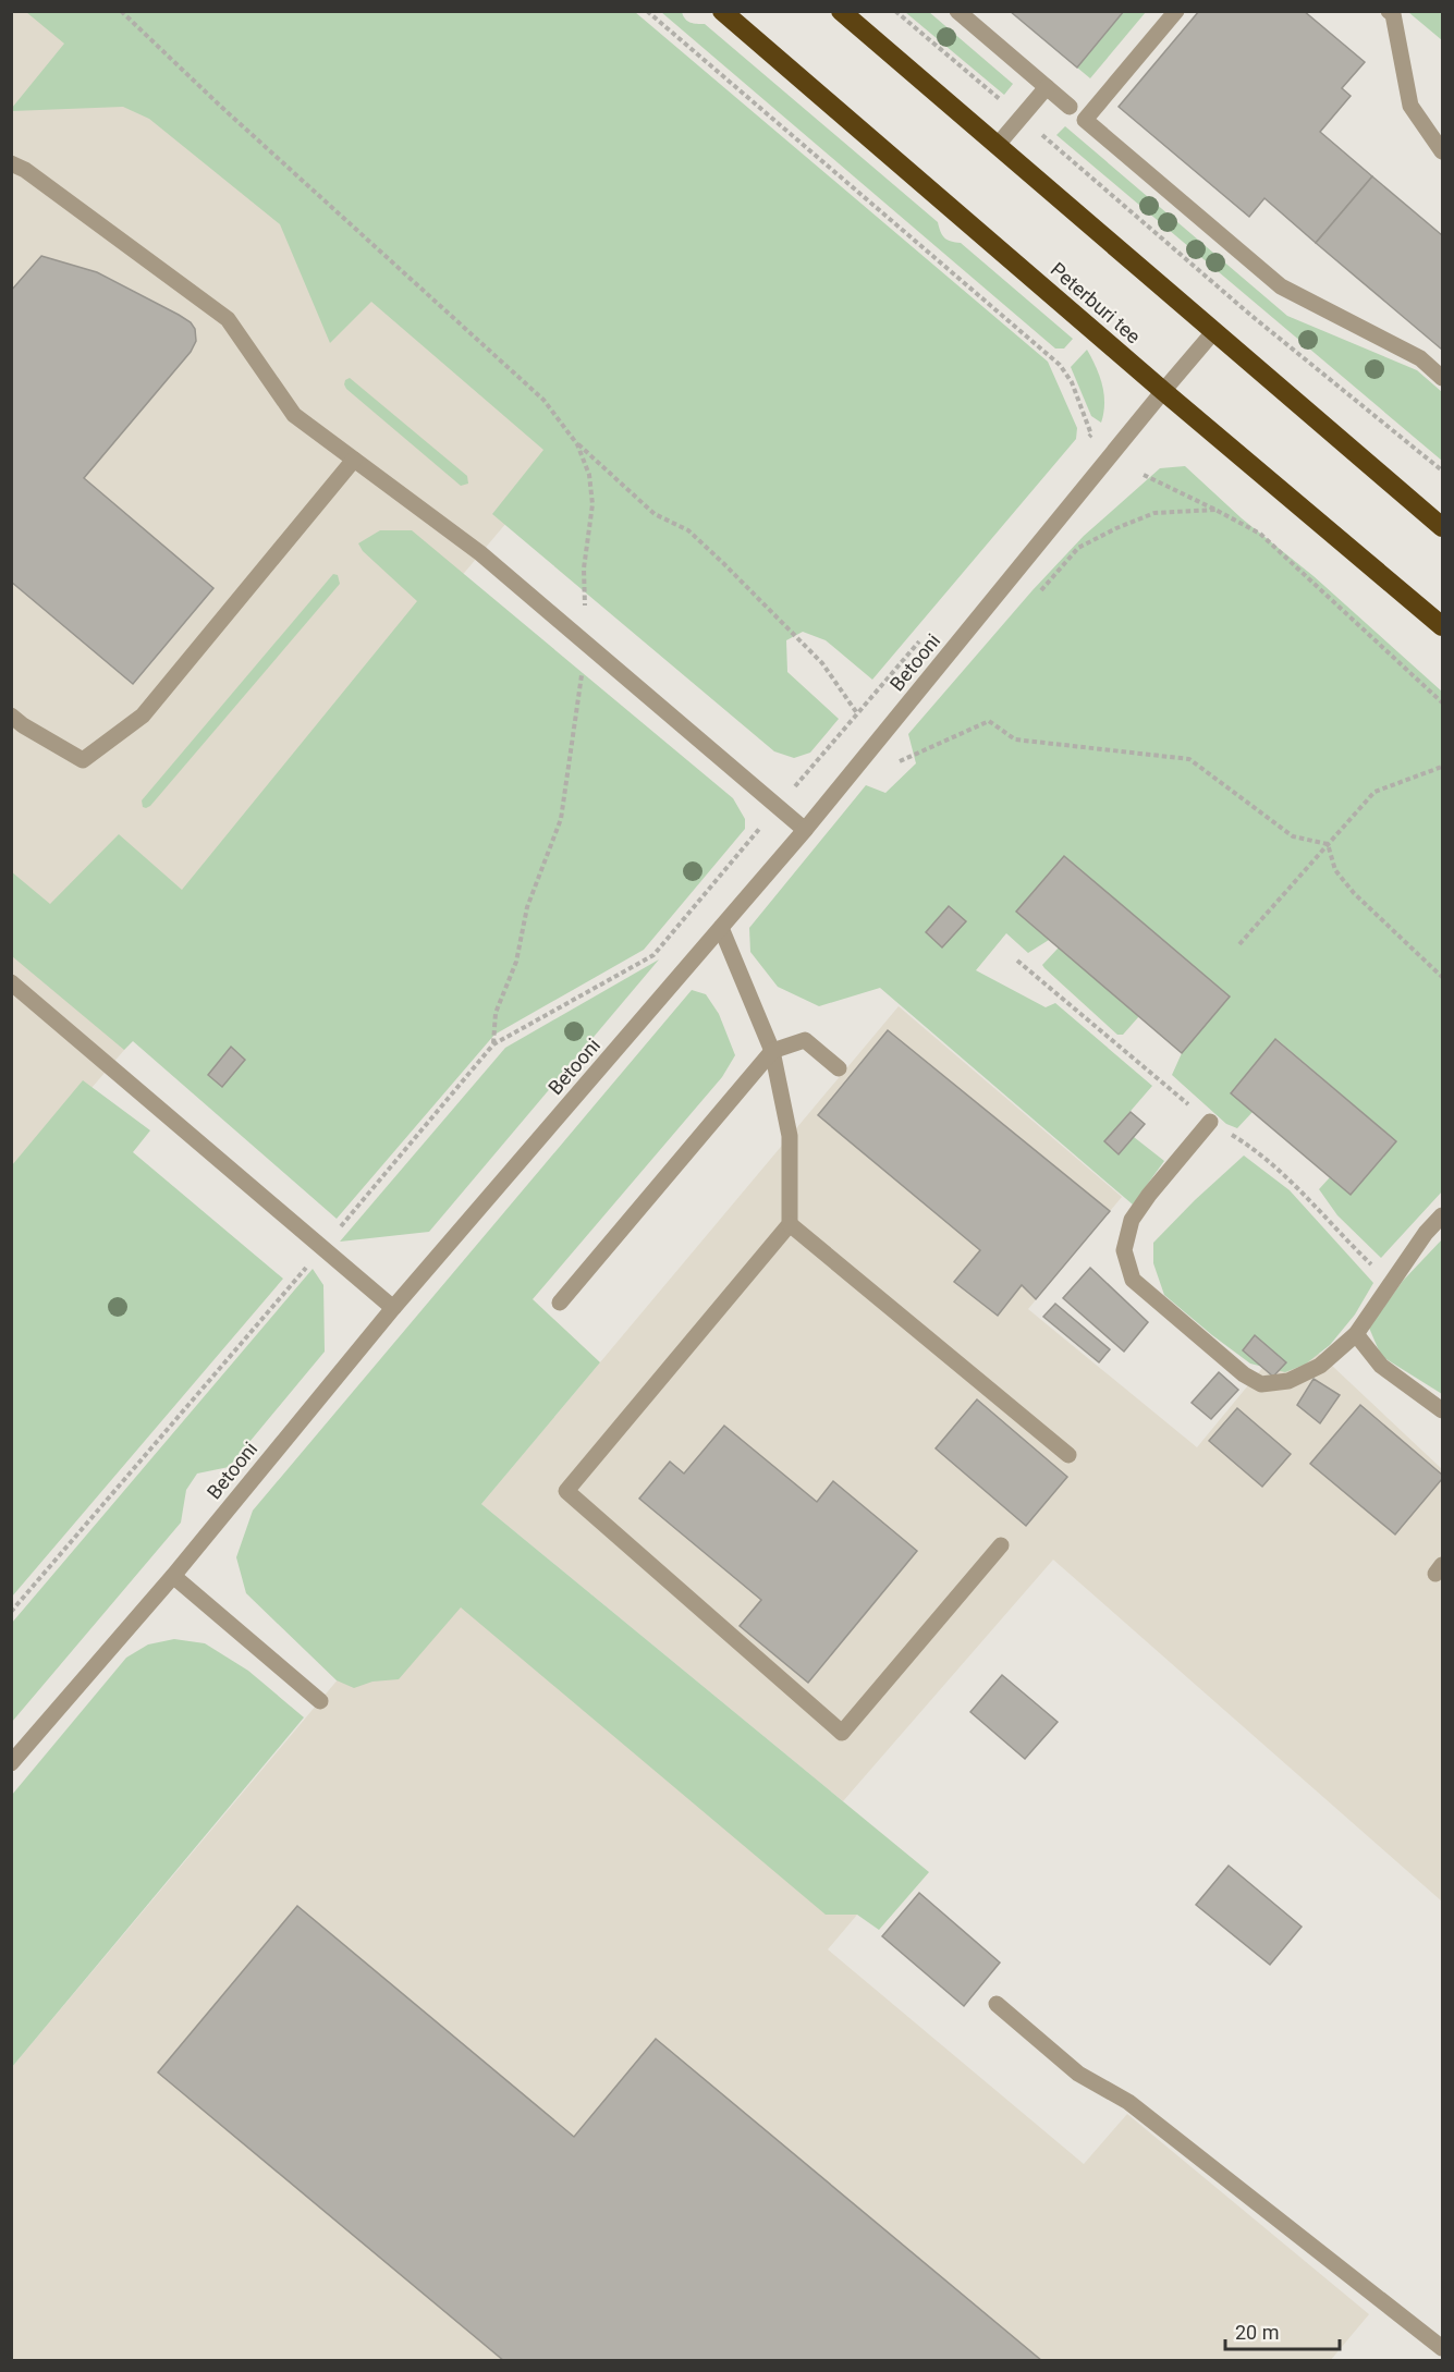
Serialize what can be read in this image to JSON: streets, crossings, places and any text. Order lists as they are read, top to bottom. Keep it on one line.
{"streets":{"highway":["Peterburi tee"],"street":["Betooni"]},"crossings":[["Peterburi tee","Betooni"]],"scale_bar":"20 m"}
